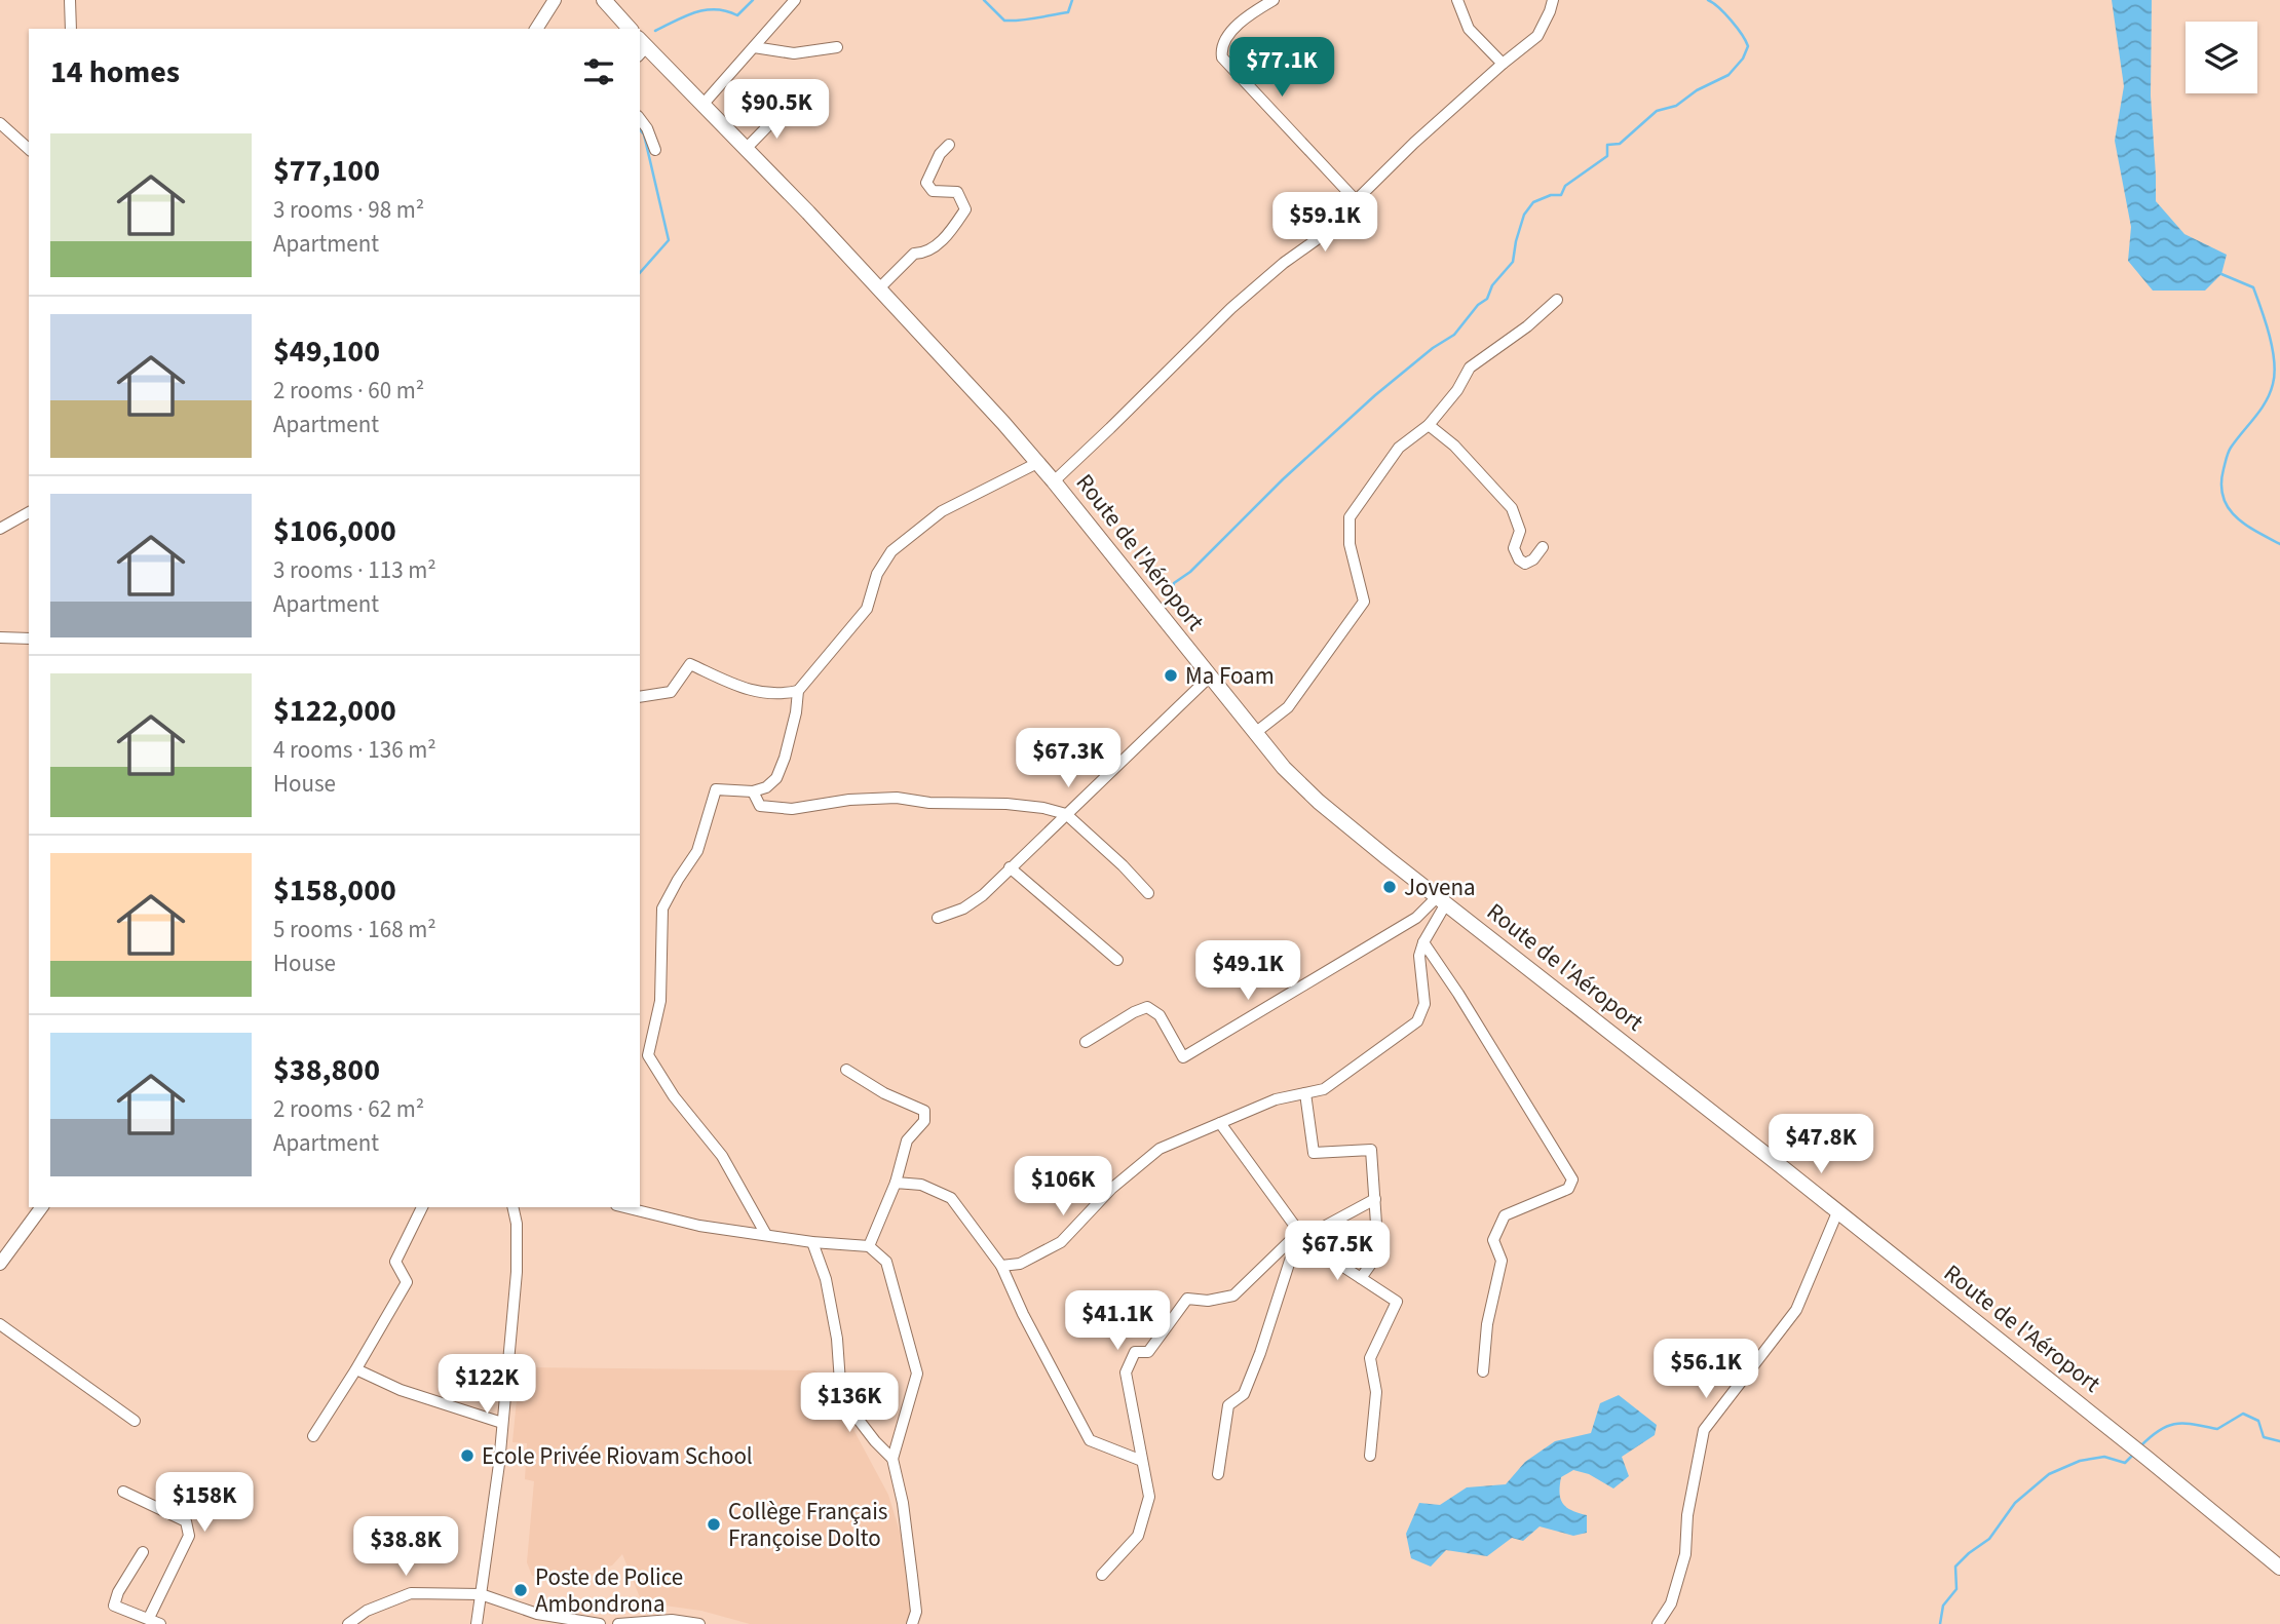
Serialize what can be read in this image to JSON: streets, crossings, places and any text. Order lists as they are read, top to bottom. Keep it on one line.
{"streets":{"main road":["Route de l'Aéroport"]},"places":["Ma Foam","Jovena","Ecole Privée Riovam School","Collège Français Françoise Dolto","Poste de Police Ambondrona"],"page":{"heading":"14 homes","price":["$77.1K","$90.5K","$59.1K","$67.3K","$49.1K","$47.8K","$106K","$67.5K","$41.1K","$56.1K","$122K","$136K","$158K","$38.8K"],"list":[{"name":"$77,100","note":"3 rooms · 98 m² · Apartment"},{"name":"$49,100","note":"2 rooms · 60 m² · Apartment"},{"name":"$106,000","note":"3 rooms · 113 m² · Apartment"},{"name":"$122,000","note":"4 rooms · 136 m² · House"},{"name":"$158,000","note":"5 rooms · 168 m² · House"},{"name":"$38,800","note":"2 rooms · 62 m² · Apartment"}]}}
